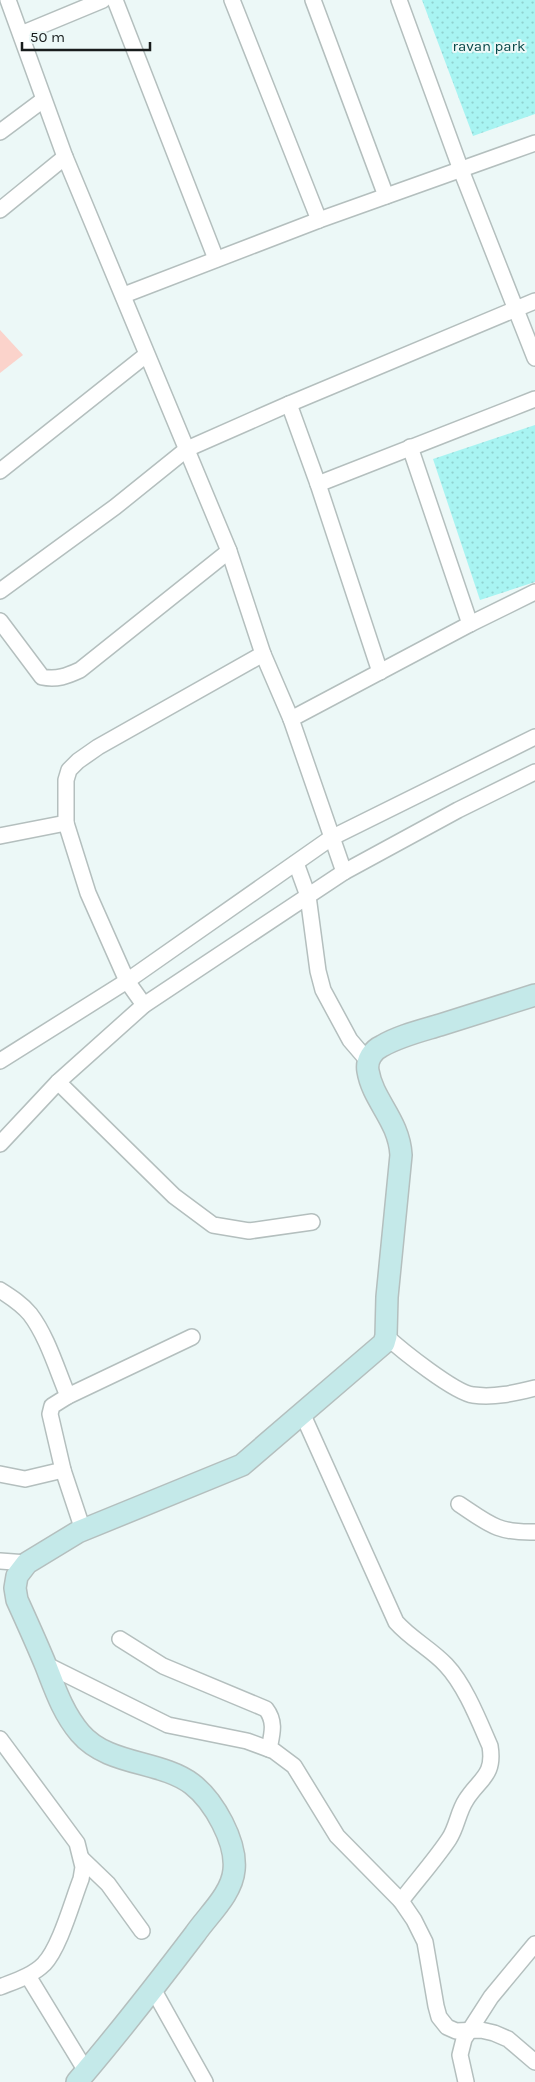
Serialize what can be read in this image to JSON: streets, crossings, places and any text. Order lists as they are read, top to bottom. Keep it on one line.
{"parks":["ravan park"],"scale_bar":"50 m"}
